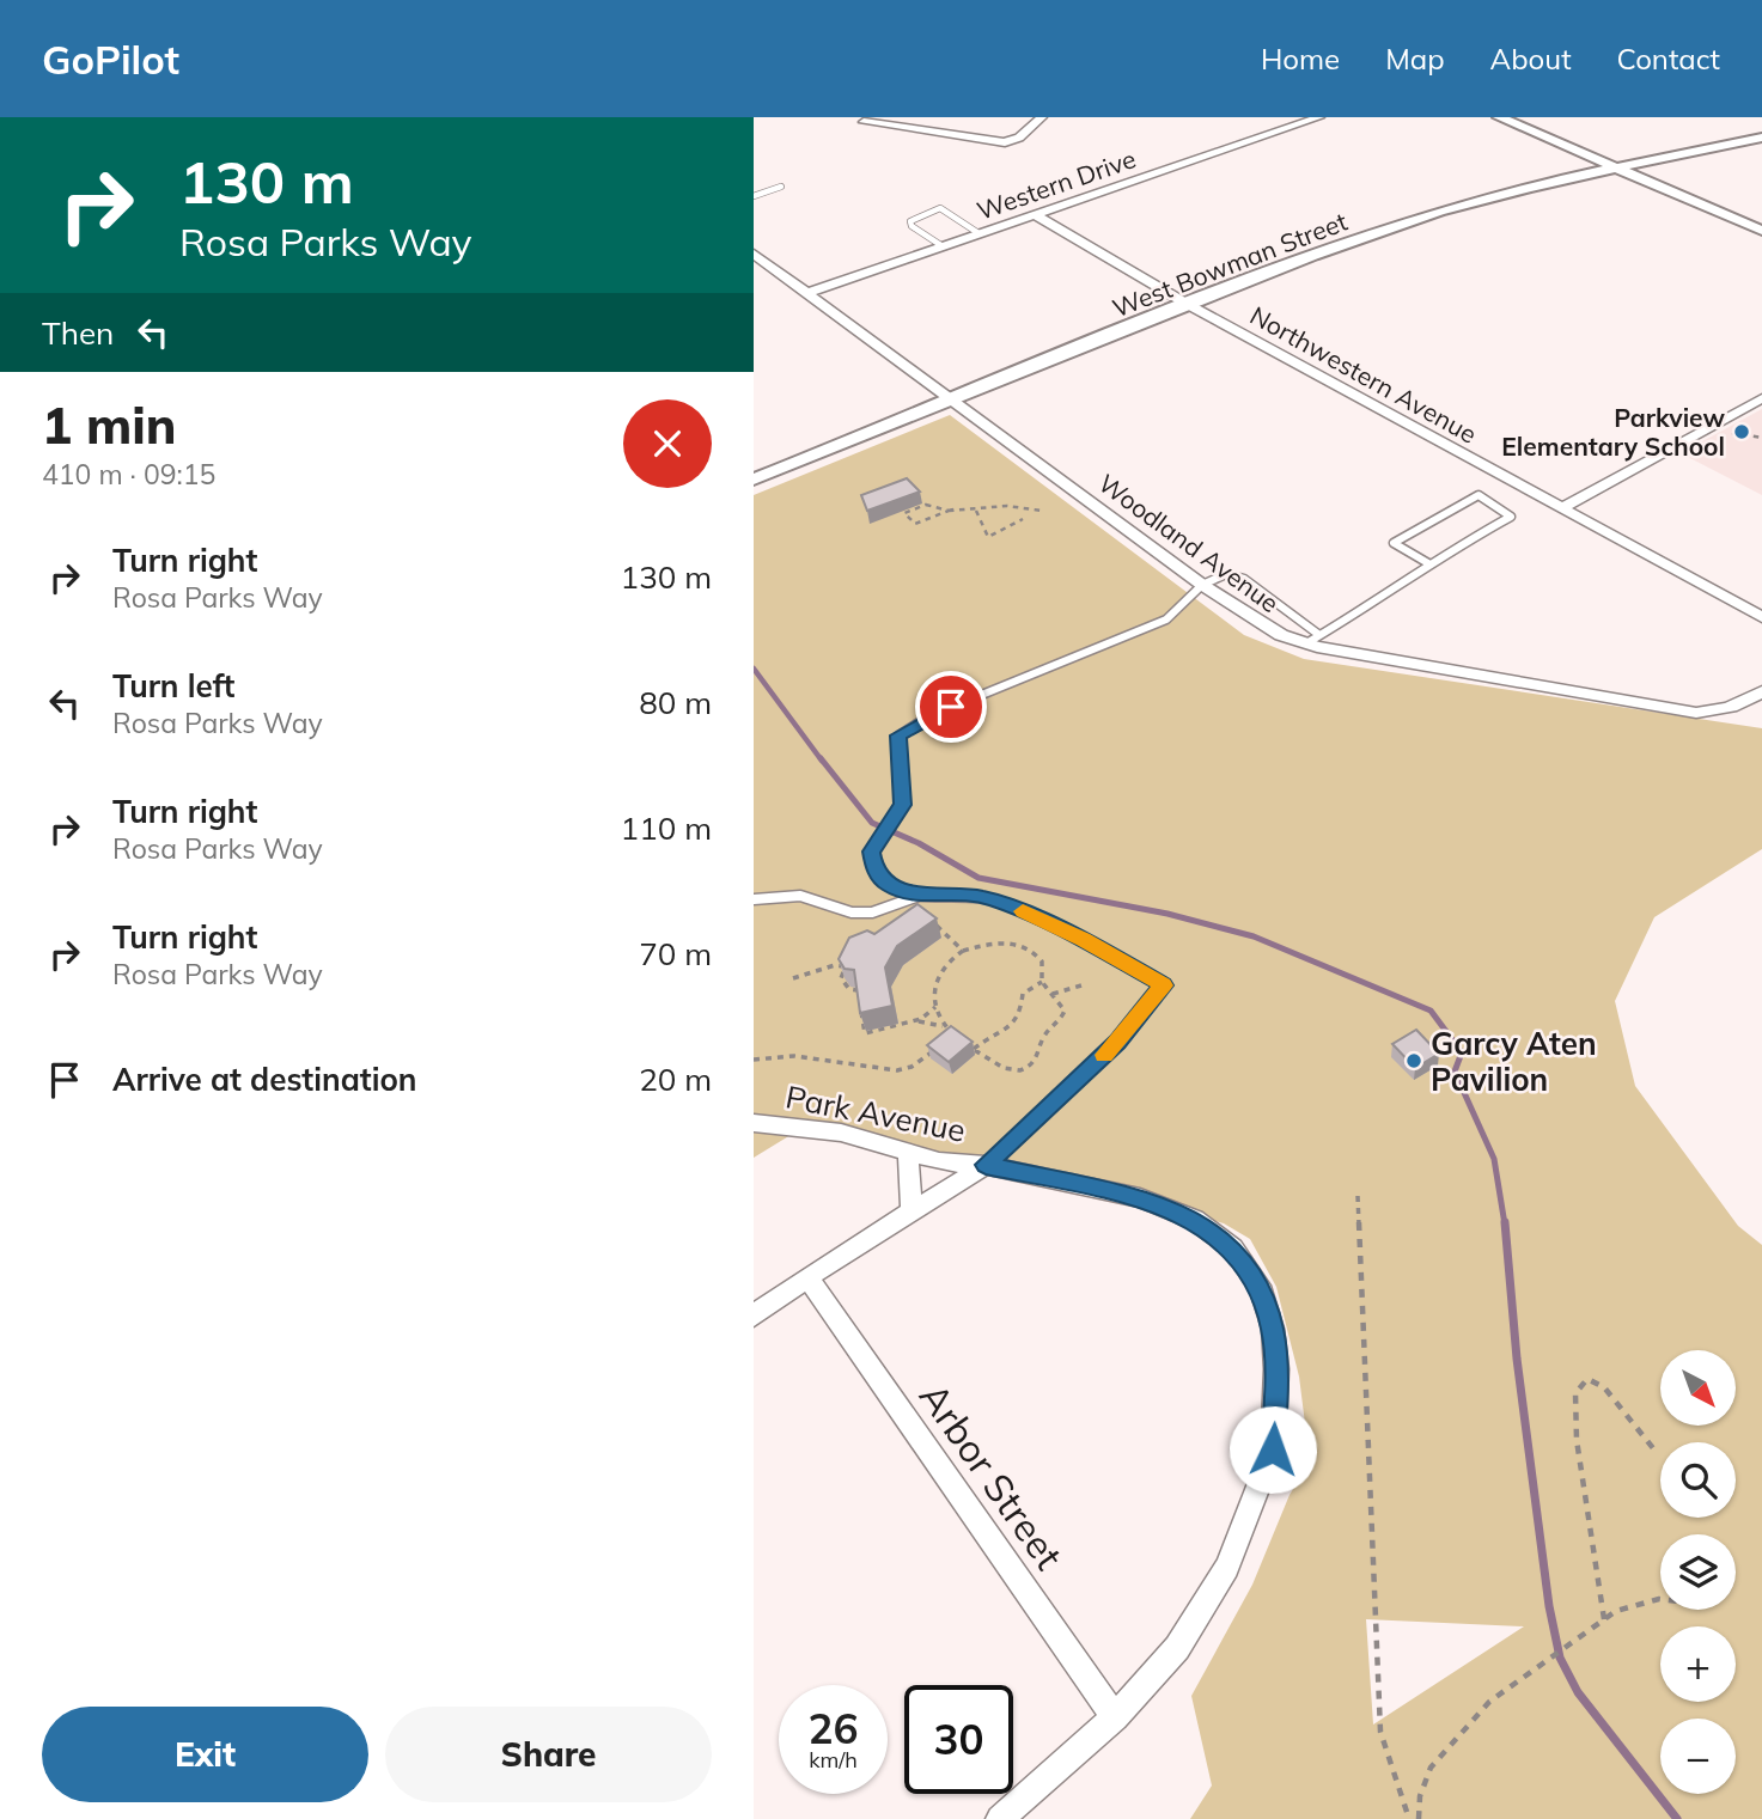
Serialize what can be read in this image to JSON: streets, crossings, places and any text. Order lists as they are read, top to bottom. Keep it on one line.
{"streets":{"street":["Western Drive","West Bowman Street","Northwestern Avenue","Woodland Avenue","Park Avenue","Arbor Street"]},"crossings":[["Western Drive","Northwestern Avenue"],["Western Drive","Woodland Avenue"],["West Bowman Street","Northwestern Avenue"],["West Bowman Street","Woodland Avenue"],["Park Avenue","Arbor Street"]],"places":["Parkview Elementary School","Garcy Aten Pavilion"],"north":"bottom right","page":{"header":"GoPilot","nav":["Home","Map","About","Contact"],"turn":["130 m","Rosa Parks Way"],"then":"Then","heading":["1 min","410 m · 09:15"],"list":[{"name":"Turn right","note":"Rosa Parks Way","value":"130 m"},{"name":"Turn left","note":"Rosa Parks Way","value":"80 m"},{"name":"Turn right","note":"Rosa Parks Way","value":"110 m"},{"name":"Turn right","note":"Rosa Parks Way","value":"70 m"},{"name":"Arrive at destination","value":"20 m"}],"map_buttons":["+","−"],"speed":"26 km/h","limit":"30","buttons":["Exit","Share"]}}
